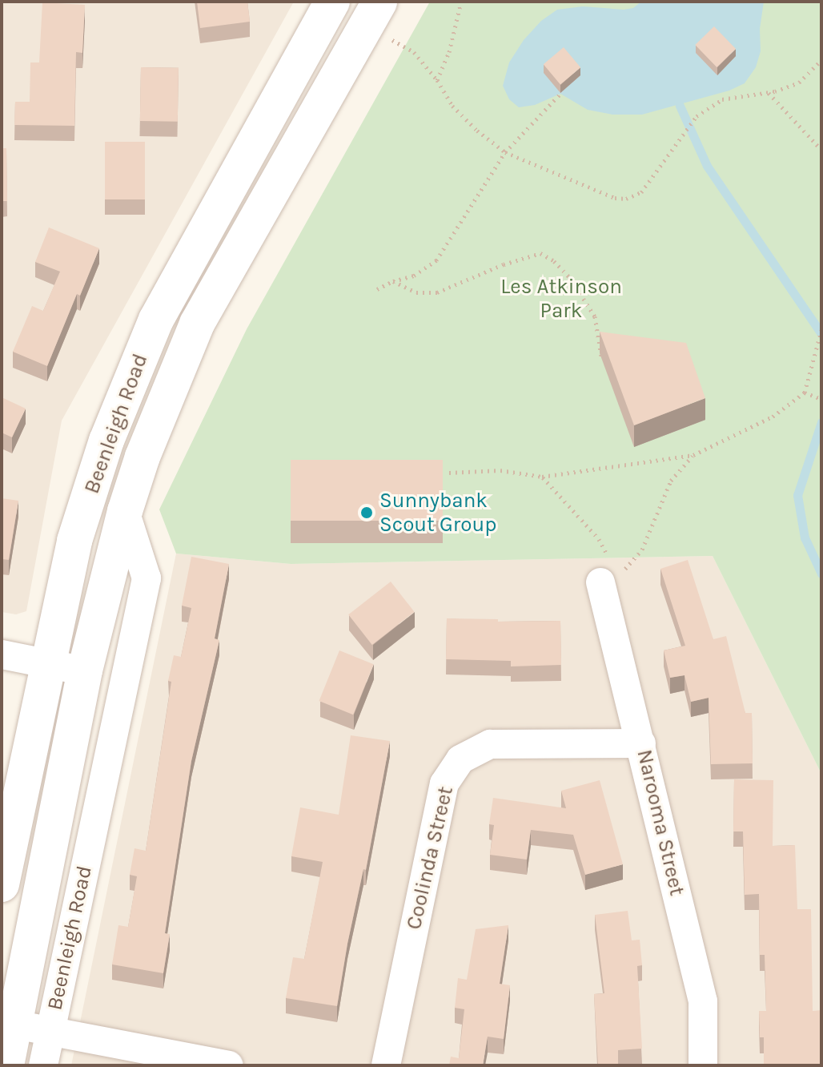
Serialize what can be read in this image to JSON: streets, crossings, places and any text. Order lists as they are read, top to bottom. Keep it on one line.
{"streets":{"main road":["Beenleigh Road"],"street":["Narooma Street","Coolinda Street"]},"crossings":[["Narooma Street","Coolinda Street"]],"parks":["Les Atkinson Park"],"places":["Sunnybank Scout Group"]}
